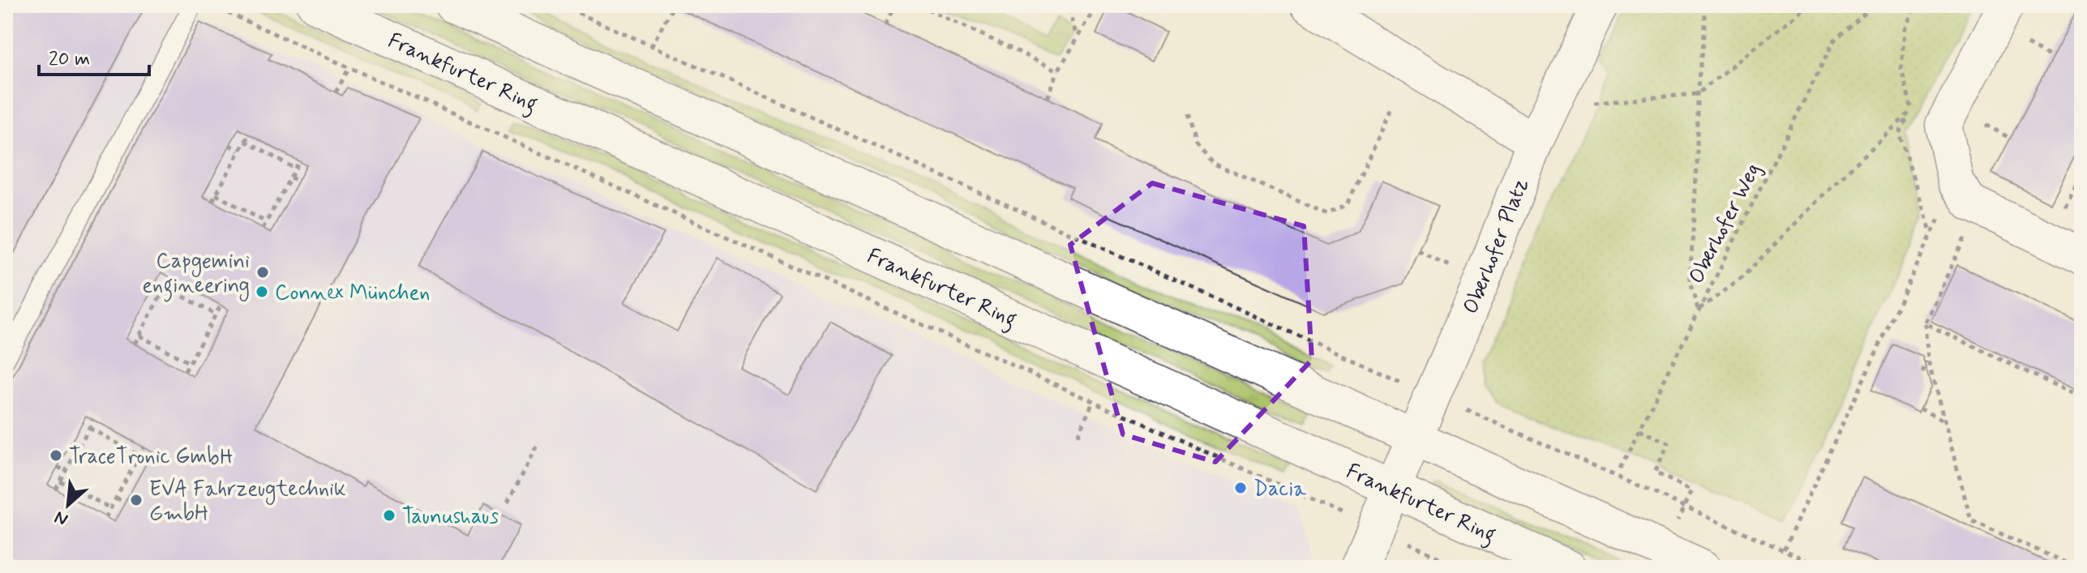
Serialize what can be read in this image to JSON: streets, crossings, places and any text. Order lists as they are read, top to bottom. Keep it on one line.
{"streets":{"main road":["Frankfurter Ring","Oberhofer Platz"],"path":["Oberhofer Weg"]},"crossings":[["Frankfurter Ring","Oberhofer Platz"]],"places":["Capgemini engineering","Connex München","TraceTronic GmbH","Dacia","EVA Fahrzeugtechnik GmbH","Taunushaus"],"scale_bar":"20 m","north":"bottom left"}
